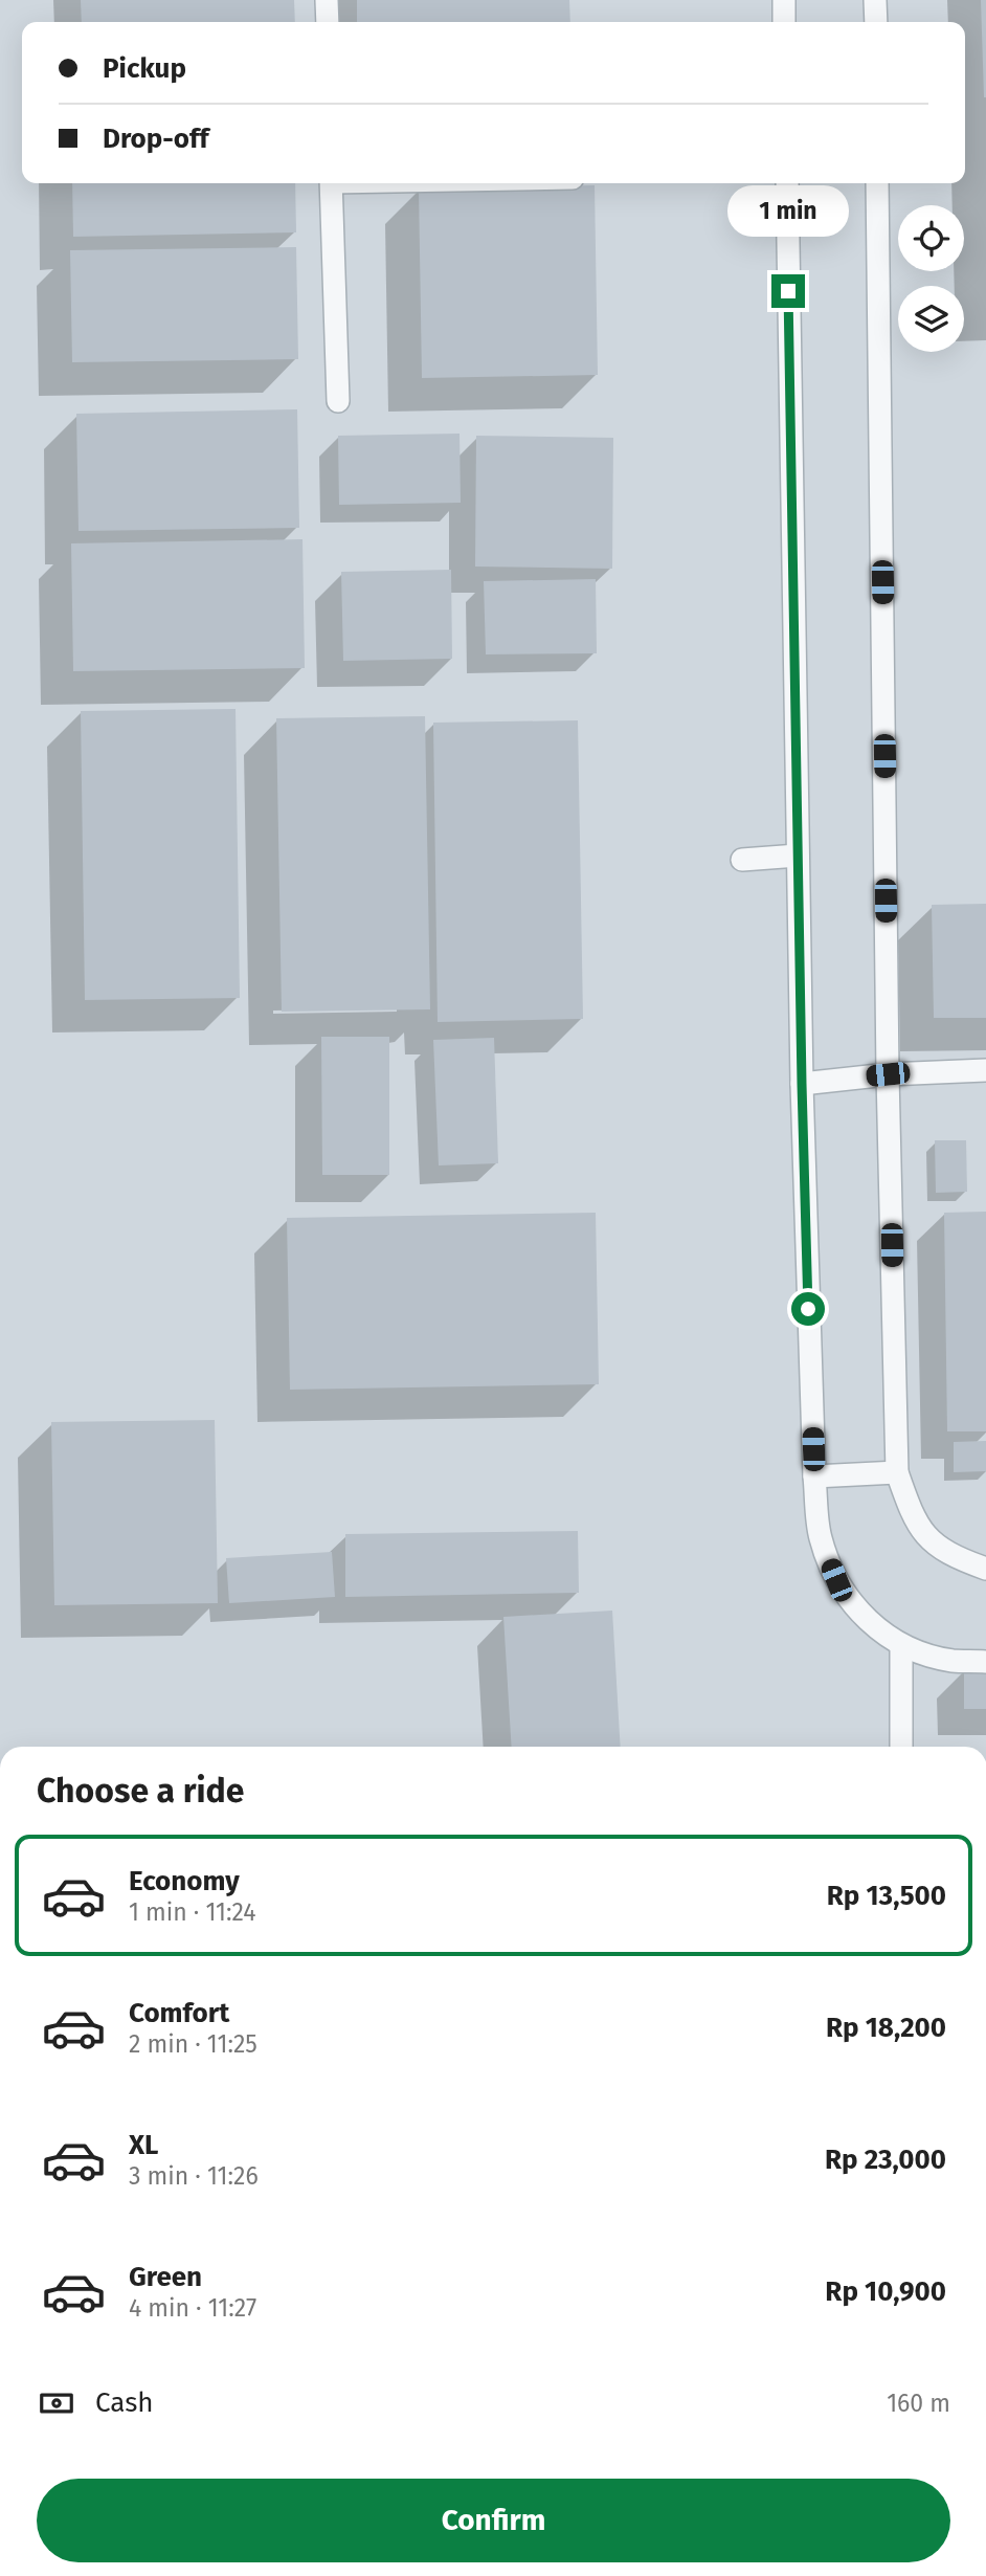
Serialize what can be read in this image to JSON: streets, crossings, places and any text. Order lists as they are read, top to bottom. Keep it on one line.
{"page":{"banner":["Pickup","Drop-off"],"bubble":"1 min","heading":"Choose a ride","list":[{"name":"Economy","note":"1 min · 11:24","value":"Rp 13,500"},{"name":"Comfort","note":"2 min · 11:25","value":"Rp 18,200"},{"name":"XL","note":"3 min · 11:26","value":"Rp 23,000"},{"name":"Green","note":"4 min · 11:27","value":"Rp 10,900"}],"pay":["Cash","160 m"],"buttons":"Confirm"}}
